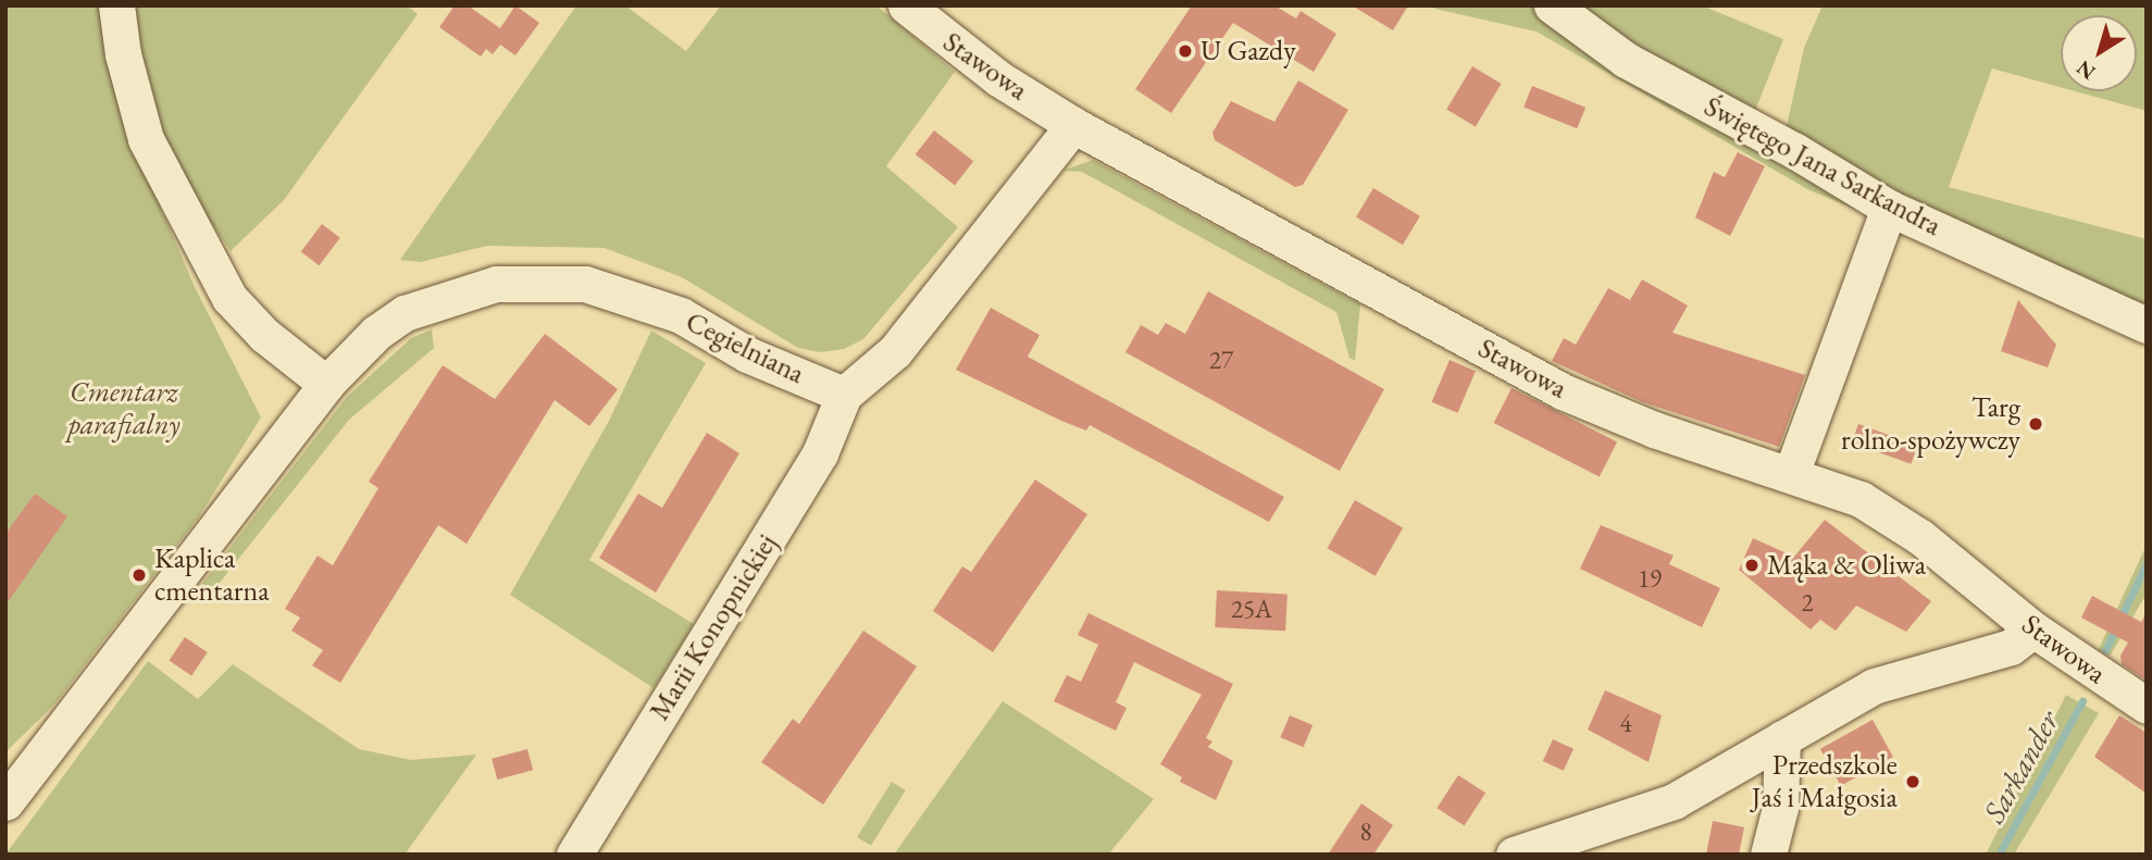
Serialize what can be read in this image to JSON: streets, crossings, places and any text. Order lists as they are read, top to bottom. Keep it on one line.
{"streets":{"street":["Stawowa","Świętego Jana Sarkandra","Cegielniana","Marii Konopnickiej"]},"crossings":[["Cegielniana","Marii Konopnickiej"]],"water":["Sarkander"],"parks":["Cmentarz parafialny"],"places":["U Gazdy","Targ rolno-spożywczy","Mąka & Oliwa","Kaplica cmentarna","Przedszkole Jaś i Małgosia"],"house_numbers":["27","19","2","25A","4","8"],"north":"bottom left"}
